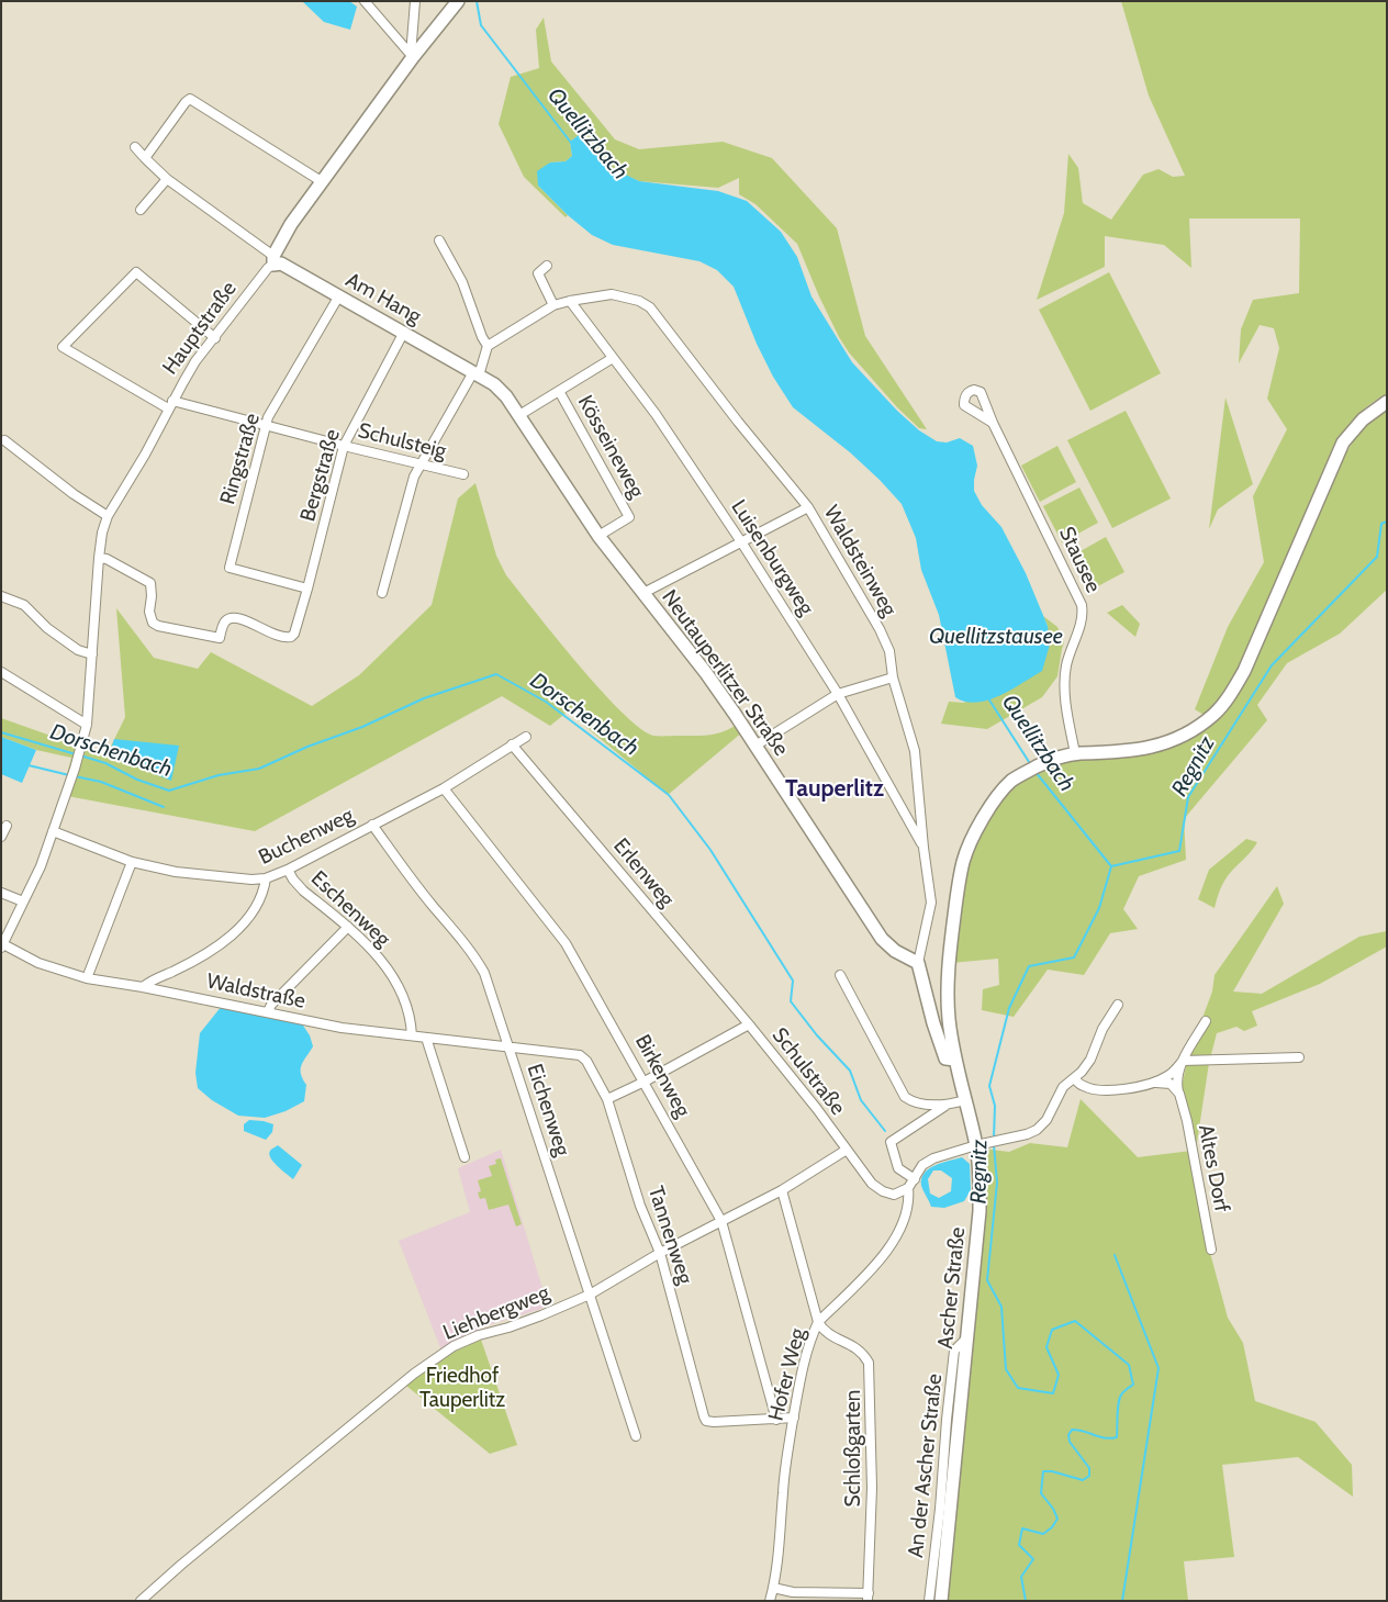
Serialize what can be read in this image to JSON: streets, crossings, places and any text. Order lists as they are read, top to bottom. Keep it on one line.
{"streets":{"street":["Am Hang","Hauptstraße","Schulsteig","Kösseineweg","Ringstraße","Bergstraße","Luisenburgweg","Stausee","Waldsteinweg","Neutauperlitzer Straße","Buchenweg","Erlenweg","Eschenweg","Waldstraße","Schulstraße","Birkenweg","Eichenweg","Altes Dorf","Tannenweg","Ascher Straße","Liehbergweg","Hofer Weg","Schloßgarten","An der Ascher Straße"]},"crossings":[["Am Hang","Hauptstraße"],["Am Hang","Ringstraße"],["Am Hang","Bergstraße"],["Am Hang","Neutauperlitzer Straße"],["Hauptstraße","Schulsteig"],["Hauptstraße","Bergstraße"],["Hauptstraße","Buchenweg"],["Hauptstraße","Waldstraße"],["Schulsteig","Ringstraße"],["Schulsteig","Bergstraße"],["Kösseineweg","Luisenburgweg"],["Kösseineweg","Neutauperlitzer Straße"],["Ringstraße","Bergstraße"],["Luisenburgweg","Waldsteinweg"],["Stausee","Ascher Straße"],["Waldsteinweg","Neutauperlitzer Straße"],["Buchenweg","Erlenweg"],["Buchenweg","Eschenweg"],["Buchenweg","Birkenweg"],["Buchenweg","Eichenweg"],["Erlenweg","Schulstraße"],["Eschenweg","Waldstraße"],["Waldstraße","Eichenweg"],["Waldstraße","Tannenweg"],["Schulstraße","Birkenweg"],["Schulstraße","Tannenweg"],["Schulstraße","Liehbergweg"],["Schulstraße","Hofer Weg"],["Birkenweg","Tannenweg"],["Birkenweg","Liehbergweg"],["Eichenweg","Tannenweg"],["Eichenweg","Liehbergweg"],["Tannenweg","Liehbergweg"],["Tannenweg","Hofer Weg"],["Ascher Straße","An der Ascher Straße"],["Hofer Weg","Schloßgarten"]],"districts":["Tauperlitz"],"water":["Quellitzbach","Quellitzstausee","Dorschenbach","Regnitz"],"parks":["Friedhof Tauperlitz"]}
